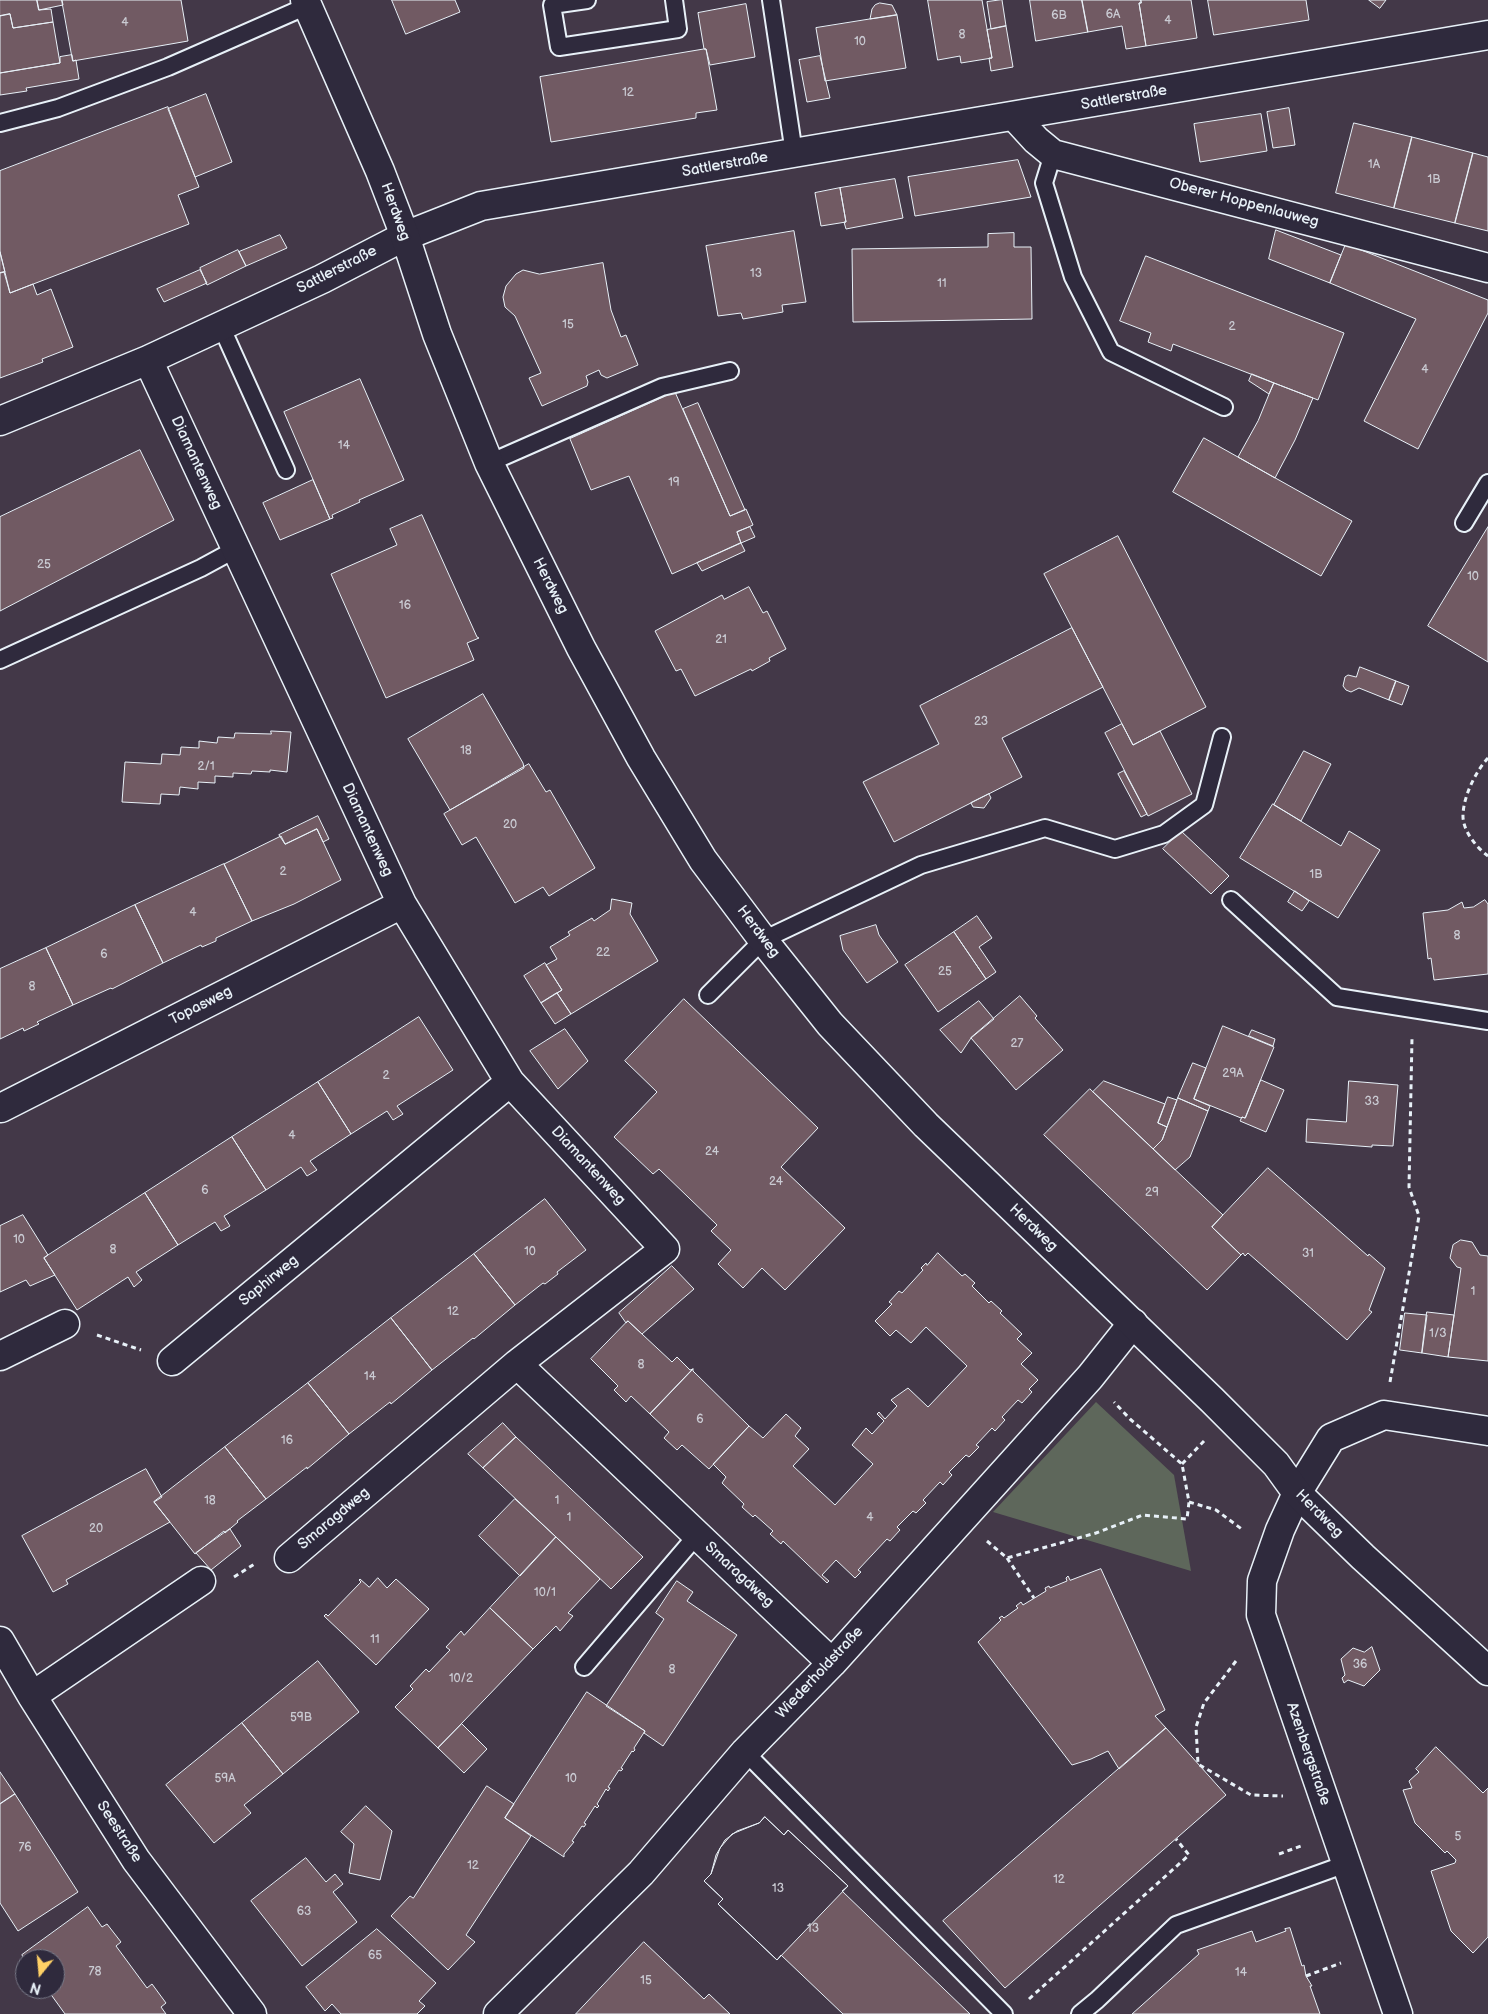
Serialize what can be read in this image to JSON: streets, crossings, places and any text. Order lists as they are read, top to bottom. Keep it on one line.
{"streets":{"street":["Sattlerstraße","Oberer Hoppenlauweg","Herdweg","Diamantenweg","Topasweg","Saphirweg","Smaragdweg","Wiederholdstraße","Azenbergstraße","Seestraße"]},"crossings":[["Sattlerstraße","Oberer Hoppenlauweg"],["Sattlerstraße","Herdweg"],["Sattlerstraße","Diamantenweg"],["Herdweg","Wiederholdstraße"],["Herdweg","Azenbergstraße"],["Diamantenweg","Topasweg"],["Diamantenweg","Saphirweg"],["Diamantenweg","Smaragdweg"],["Smaragdweg","Wiederholdstraße"]],"house_numbers":["6A","6B","4","4","8","10","12","1A","1B","13","11","15","2","4","14","19","25","10","16","21","23","18","2/1","20","2","1B","4","8","22","6","25","8","27","29A","2","33","4","24","24","6","29","10","8","10","31","1","12","1/3","8","14","6","16","18","1","1","4","20","10/1","11","36","8","10/2","59B","59A","10","5","76","12","12","13","63","13","65","78","14","15"],"north":"bottom"}
